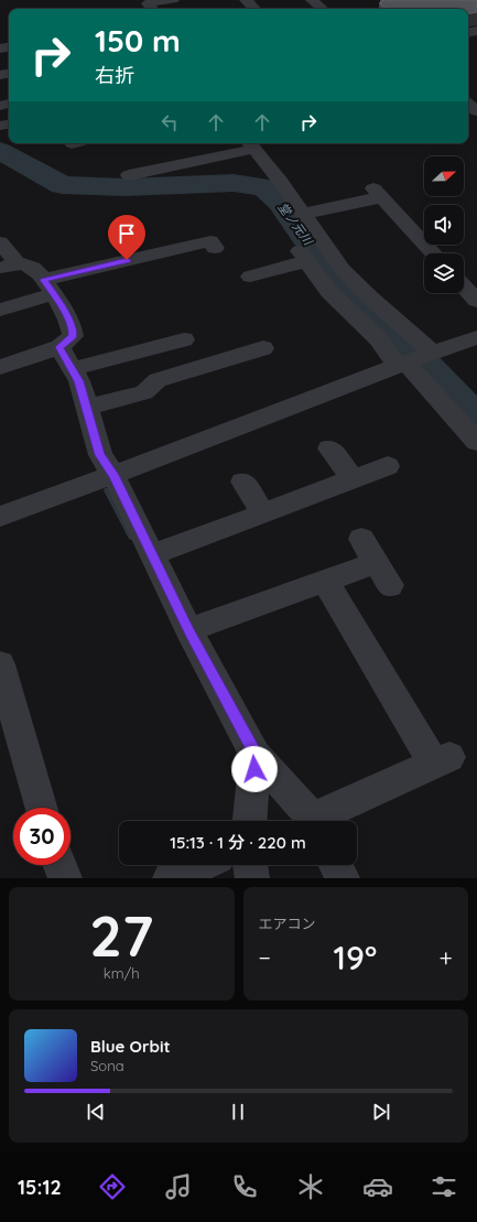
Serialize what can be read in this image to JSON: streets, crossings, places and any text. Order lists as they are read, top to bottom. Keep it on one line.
{"water":["堂ノ元川"],"north":"right","page":{"turn":["150 m","右折"],"limit":"30","trip":"15:13 · 1 分 · 220 m","tile":[["27","km/h"],"エアコン"],"heat":["−","19°","+"],"song":["Blue Orbit","Sona"],"tabs":"15:12"}}
